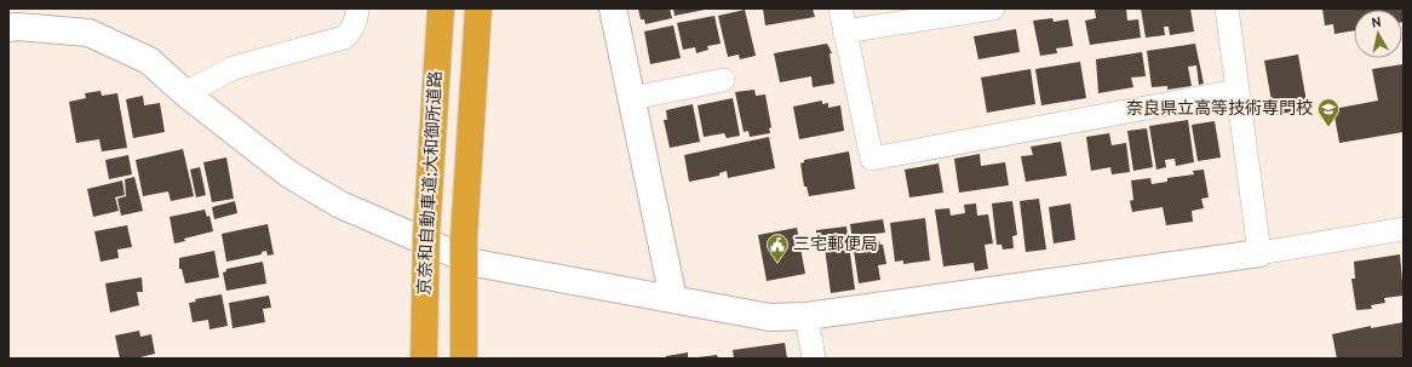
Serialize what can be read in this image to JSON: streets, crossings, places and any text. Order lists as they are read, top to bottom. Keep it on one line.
{"streets":{"highway":["京奈和自動車道;大和御所道路"]},"places":{"school or university":["奈良県立高等技術専門校"],"public building":["三宅郵便局"]},"north":"top"}
